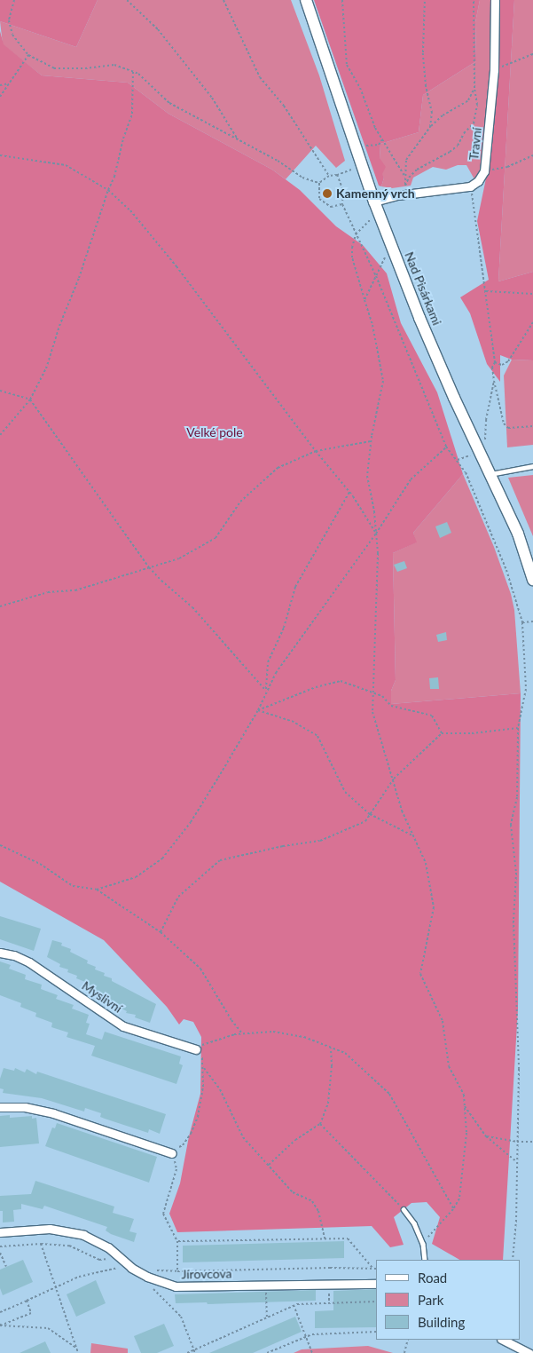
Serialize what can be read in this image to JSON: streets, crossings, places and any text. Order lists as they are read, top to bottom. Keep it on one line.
{"streets":{"street":["Travní","Nad Pisárkami","Myslivní","Jírovcova"]},"parks":["Velké pole"],"places":["Kamenný vrch"],"legend":["Road","Park","Building"]}
